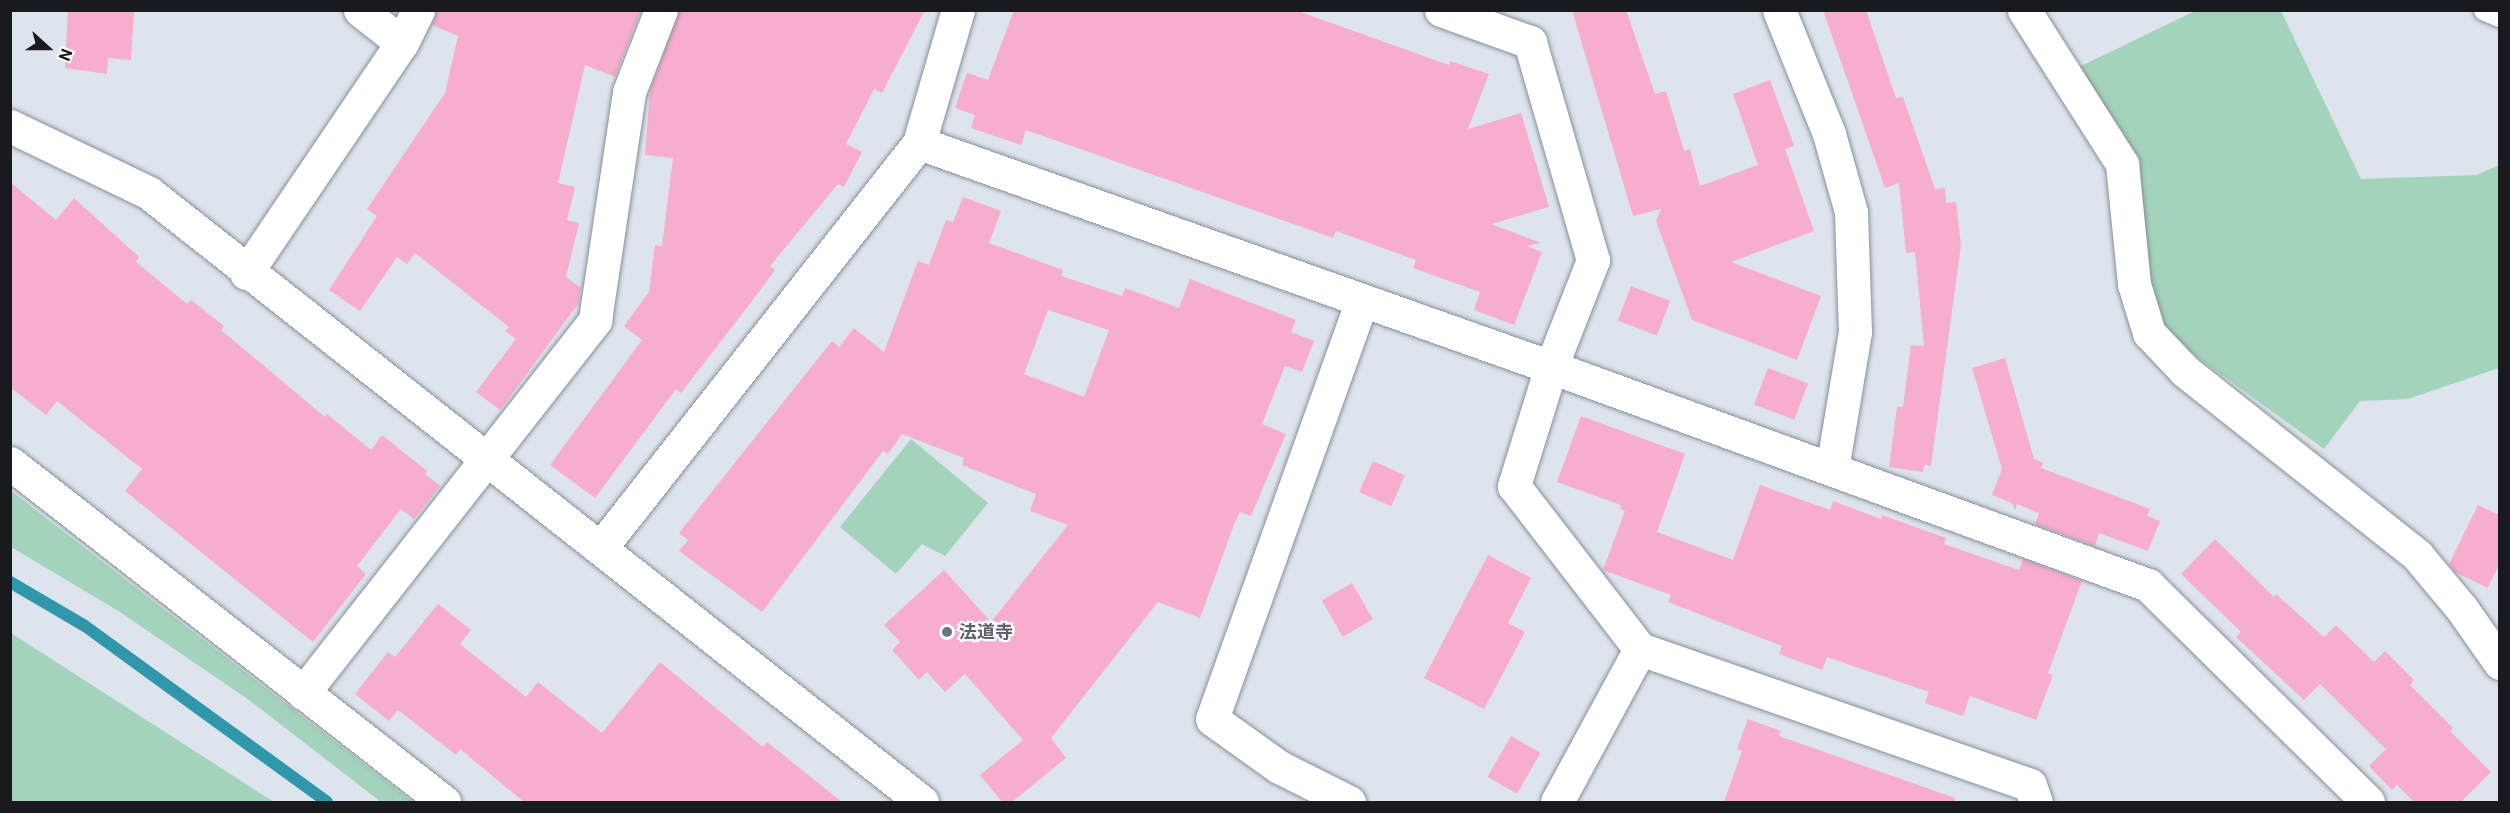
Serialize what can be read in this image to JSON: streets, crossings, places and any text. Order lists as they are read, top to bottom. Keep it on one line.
{"places":["法道寺"],"north":"right"}
